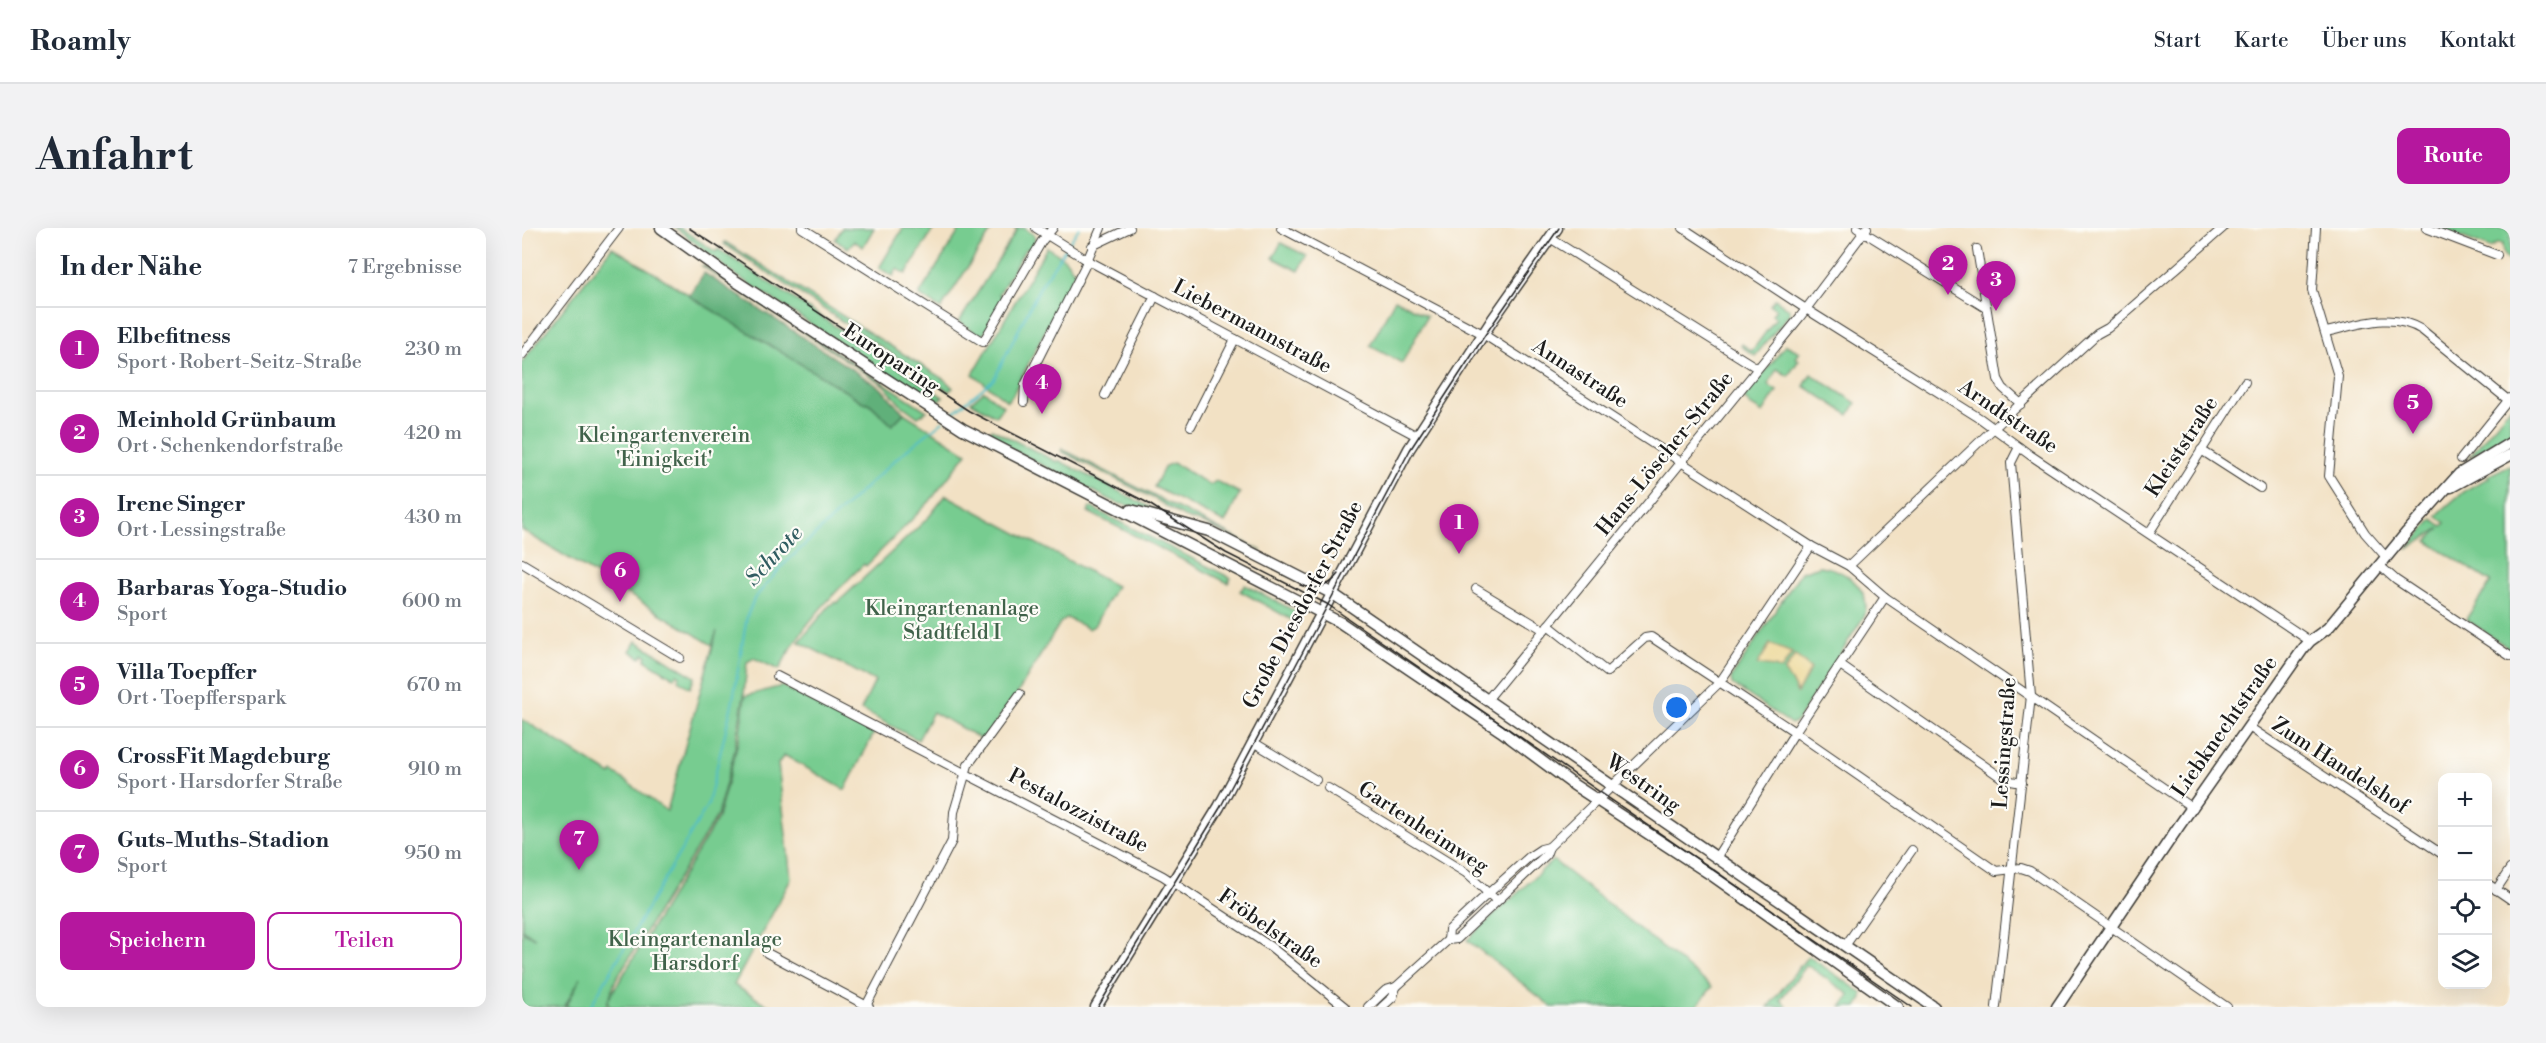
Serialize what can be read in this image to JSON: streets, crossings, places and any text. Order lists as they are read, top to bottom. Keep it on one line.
{"streets":{"main road":["Europaring","Große Diesdorfer Straße","Liebknechtstraße","Westring"],"street":["Liebermannstraße","Annastraße","Arndtstraße","Kleiststraße","Hans-Löscher-Straße","Lessingstraße","Zum Handelshof","Pestalozzistraße","Gartenheimweg","Fröbelstraße"]},"crossings":[["Liebermannstraße","Große Diesdorfer Straße"],["Europaring","Große Diesdorfer Straße"],["Europaring","Westring"],["Annastraße","Hans-Löscher-Straße"],["Annastraße","Große Diesdorfer Straße"],["Annastraße","Liebknechtstraße"],["Annastraße","Lessingstraße"],["Arndtstraße","Kleiststraße"],["Arndtstraße","Hans-Löscher-Straße"],["Arndtstraße","Liebknechtstraße"],["Arndtstraße","Lessingstraße"],["Hans-Löscher-Straße","Westring"],["Große Diesdorfer Straße","Westring"],["Große Diesdorfer Straße","Pestalozzistraße"],["Große Diesdorfer Straße","Fröbelstraße"],["Liebknechtstraße","Zum Handelshof"],["Pestalozzistraße","Fröbelstraße"]],"water":["Schrote"],"parks":["Kleingartenverein 'Einigkeit'","Kleingartenanlage Stadtfeld I","Kleingartenanlage Harsdorf"],"page":{"header":"Roamly","nav":["Start","Karte","Über uns","Kontakt"],"buttons":["Route",["Speichern","Teilen"]],"title":"Anfahrt","heading":["In der Nähe","7 Ergebnisse"],"pins":["2","3","4","5","1","6","7"],"list":[{"mark":"1","name":"Elbefitness","note":"Sport · Robert-Seitz-Straße","value":"230 m"},{"mark":"2","name":"Meinhold Grünbaum","note":"Ort · Schenkendorfstraße","value":"420 m"},{"mark":"3","name":"Irene Singer","note":"Ort · Lessingstraße","value":"430 m"},{"mark":"4","name":"Barbaras Yoga-Studio","note":"Sport","value":"600 m"},{"mark":"5","name":"Villa Toepffer","note":"Ort · Toepfferspark","value":"670 m"},{"mark":"6","name":"CrossFit Magdeburg","note":"Sport · Harsdorfer Straße","value":"910 m"},{"mark":"7","name":"Guts-Muths-Stadion","note":"Sport","value":"950 m"}],"map_buttons":["+","−"]}}
